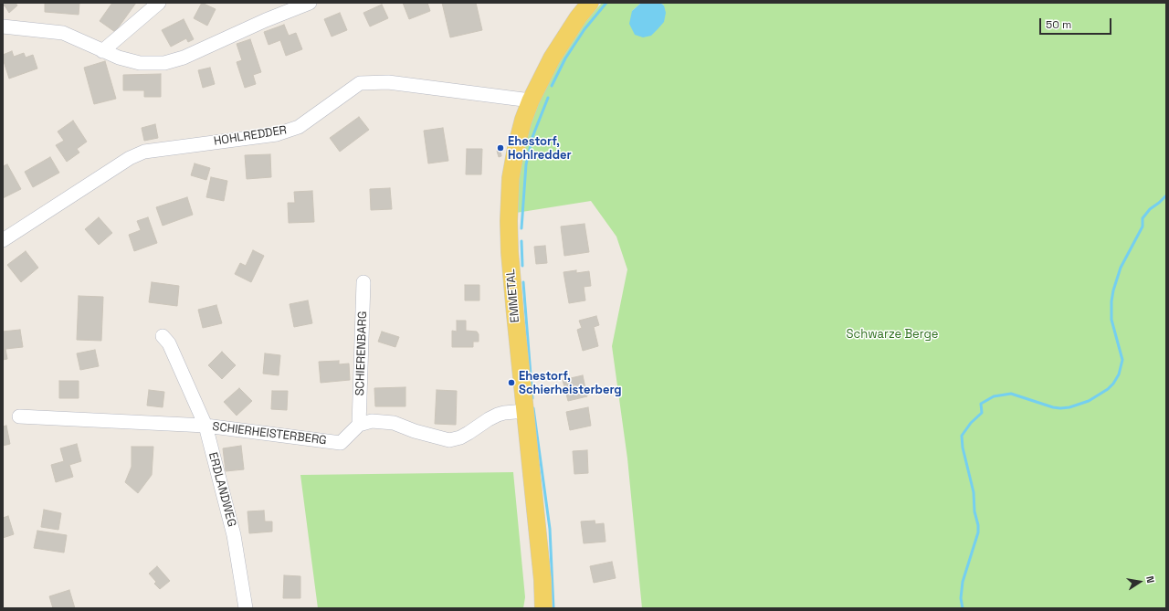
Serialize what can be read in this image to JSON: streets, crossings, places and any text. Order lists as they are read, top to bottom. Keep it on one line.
{"streets":{"main road":["EMMETAL"],"street":["HOHLREDDER","SCHIERENBARG","SCHIERHEISTERBERG","ERDLANDWEG"]},"crossings":[["HOHLREDDER","EMMETAL"],["SCHIERENBARG","SCHIERHEISTERBERG"],["SCHIERHEISTERBERG","ERDLANDWEG"]],"parks":["Schwarze Berge"],"places":["Ehestorf, Hohlredder","Ehestorf, Schierheisterberg"],"scale_bar":"50 m","north":"right"}
